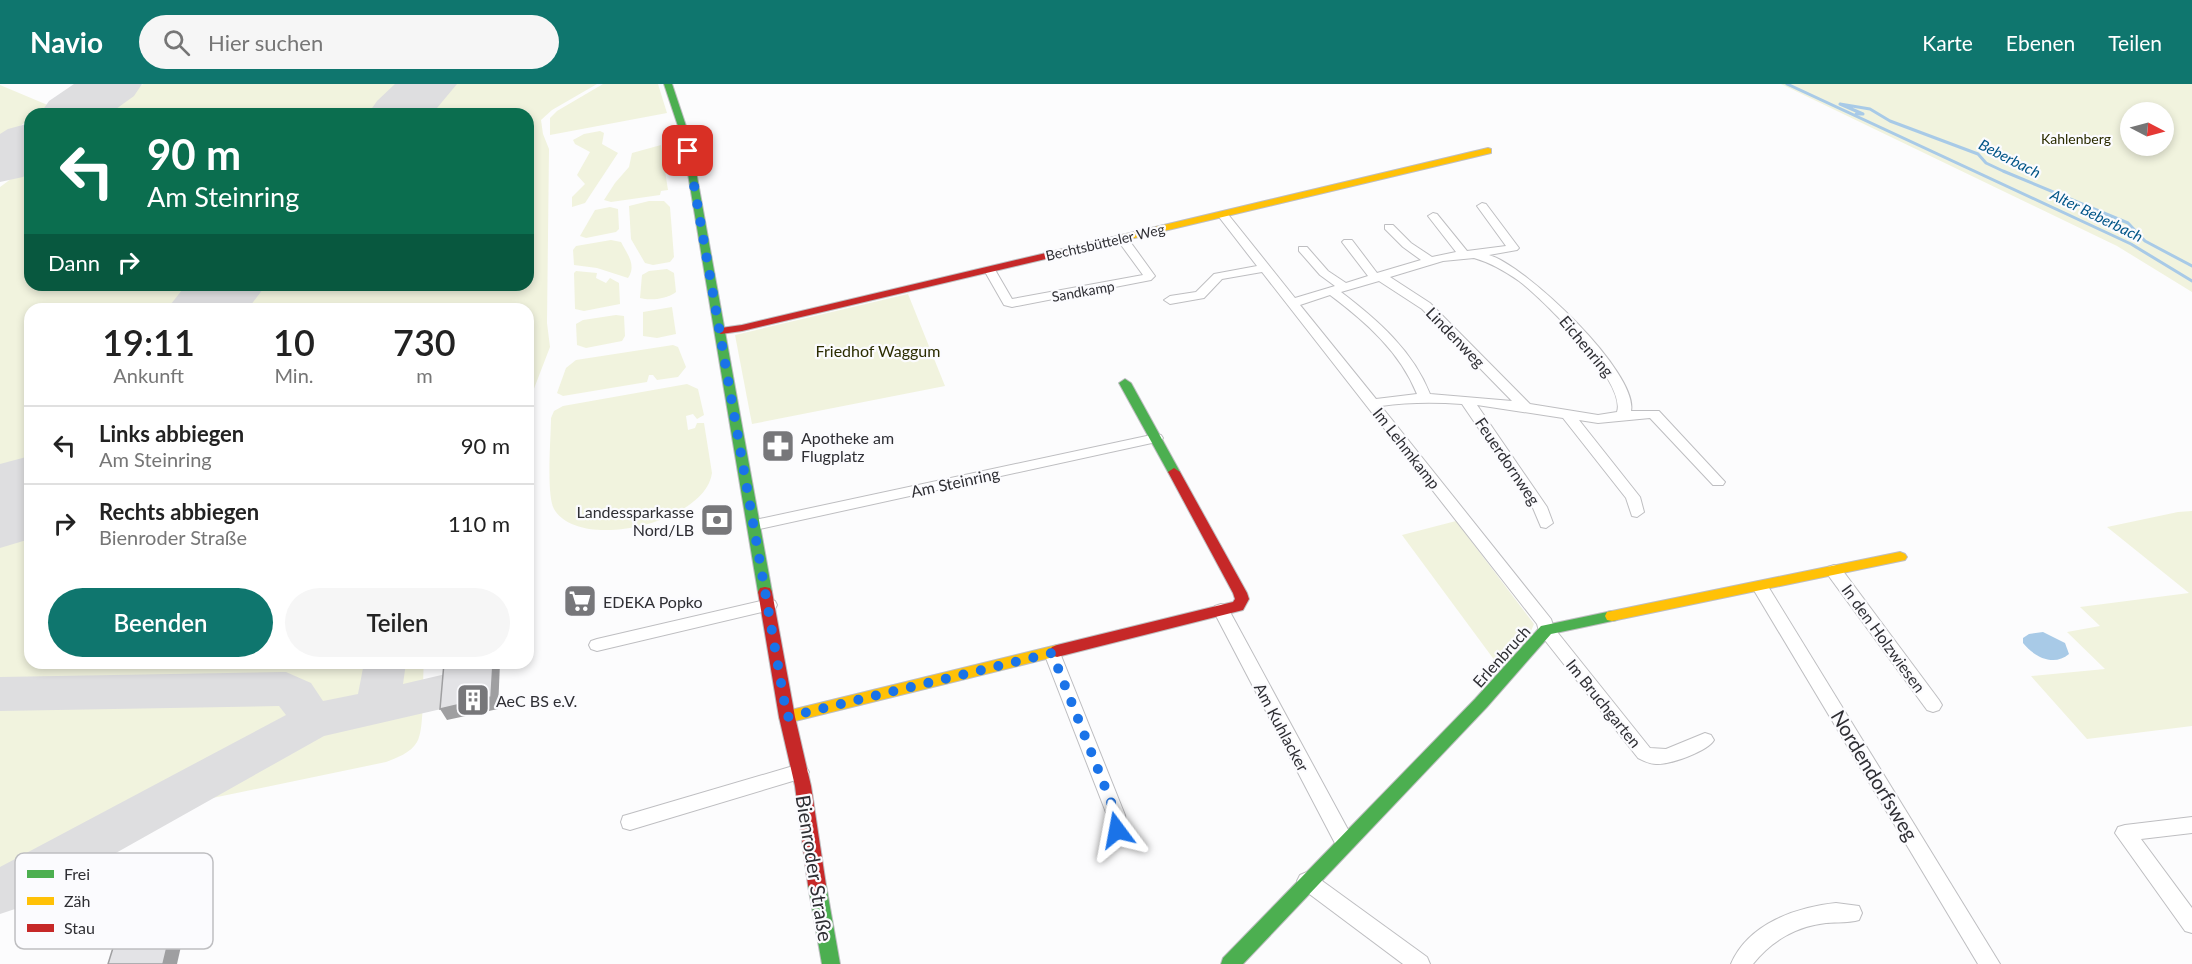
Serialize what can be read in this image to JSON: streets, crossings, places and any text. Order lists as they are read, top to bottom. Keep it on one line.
{"streets":{"street":["Bechtsbütteler Weg","Sandkamp","Lindenweg","Eichenring","Im Lehmkamp","Feuerdornweg","Am Steinring","In den Holzwiesen","Erlenbruch","Im Bruchgarten","Am Kuhlacker","Nordendorfsweg","Bienroder Straße"]},"crossings":[["Bechtsbütteler Weg","Sandkamp"],["Bechtsbütteler Weg","Im Lehmkamp"],["Bechtsbütteler Weg","Bienroder Straße"],["Im Lehmkamp","Erlenbruch"],["Im Lehmkamp","Im Bruchgarten"],["Am Steinring","Bienroder Straße"],["In den Holzwiesen","Erlenbruch"],["Erlenbruch","Im Bruchgarten"],["Erlenbruch","Am Kuhlacker"],["Erlenbruch","Nordendorfsweg"]],"water":["Beberbach","Alter Beberbach"],"parks":["Kahlenberg","Friedhof Waggum"],"places":{"pharmacy":["Apotheke am Flugplatz"],"bank":["Landessparkasse Nord/LB"],"supermarket":["EDEKA Popko"],"building":["AeC BS e.V."]},"legend":["Frei","Zäh","Stau"],"north":"right","page":{"header":"Navio","search":"Hier suchen","nav":["Karte","Ebenen","Teilen"],"turn":["90 m","Am Steinring"],"then":"Dann","eta":["19:11","Ankunft","10","Min.","730","m"],"list":[{"name":"Links abbiegen","note":"Am Steinring","value":"90 m"},{"name":"Rechts abbiegen","note":"Bienroder Straße","value":"110 m"}],"buttons":["Beenden","Teilen"]}}
